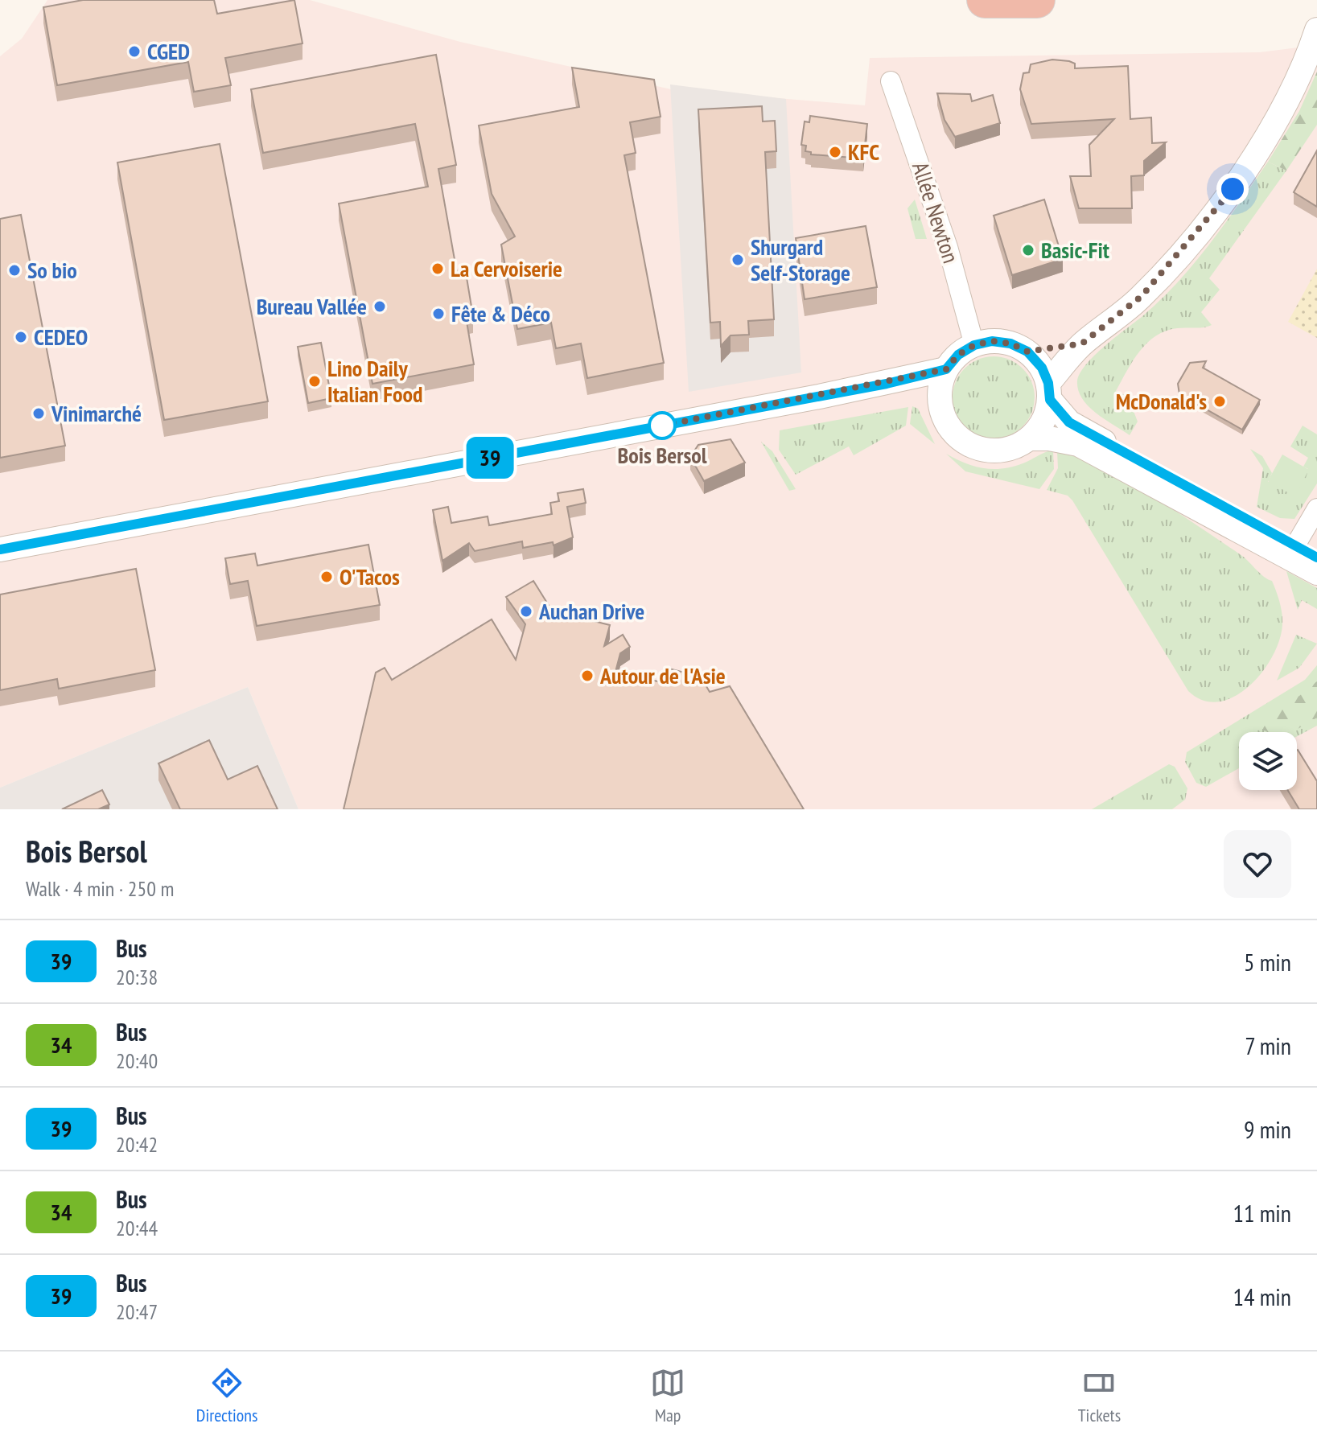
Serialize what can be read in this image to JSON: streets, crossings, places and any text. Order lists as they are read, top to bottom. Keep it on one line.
{"streets":{"street":["Allée Newton"]},"places":["CGED","KFC","Basic-Fit","Shurgard Self-Storage","La Cervoiserie","So bio","Bureau Vallée","Fête & Déco","CEDEO","Lino Daily Italian Food","McDonald's","Vinimarché","Bois Bersol","O'Tacos","Auchan Drive","Autour de l'Asie"],"lines":["bus line 39"],"page":{"on_map":"39","heading":["Bois Bersol","Walk · 4 min · 250 m"],"list":[{"mark":"39","name":"Bus","note":"20:38","value":"5 min"},{"mark":"34","name":"Bus","note":"20:40","value":"7 min"},{"mark":"39","name":"Bus","note":"20:42","value":"9 min"},{"mark":"34","name":"Bus","note":"20:44","value":"11 min"},{"mark":"39","name":"Bus","note":"20:47","value":"14 min"}],"tabs":["Directions","Map","Tickets"]}}
